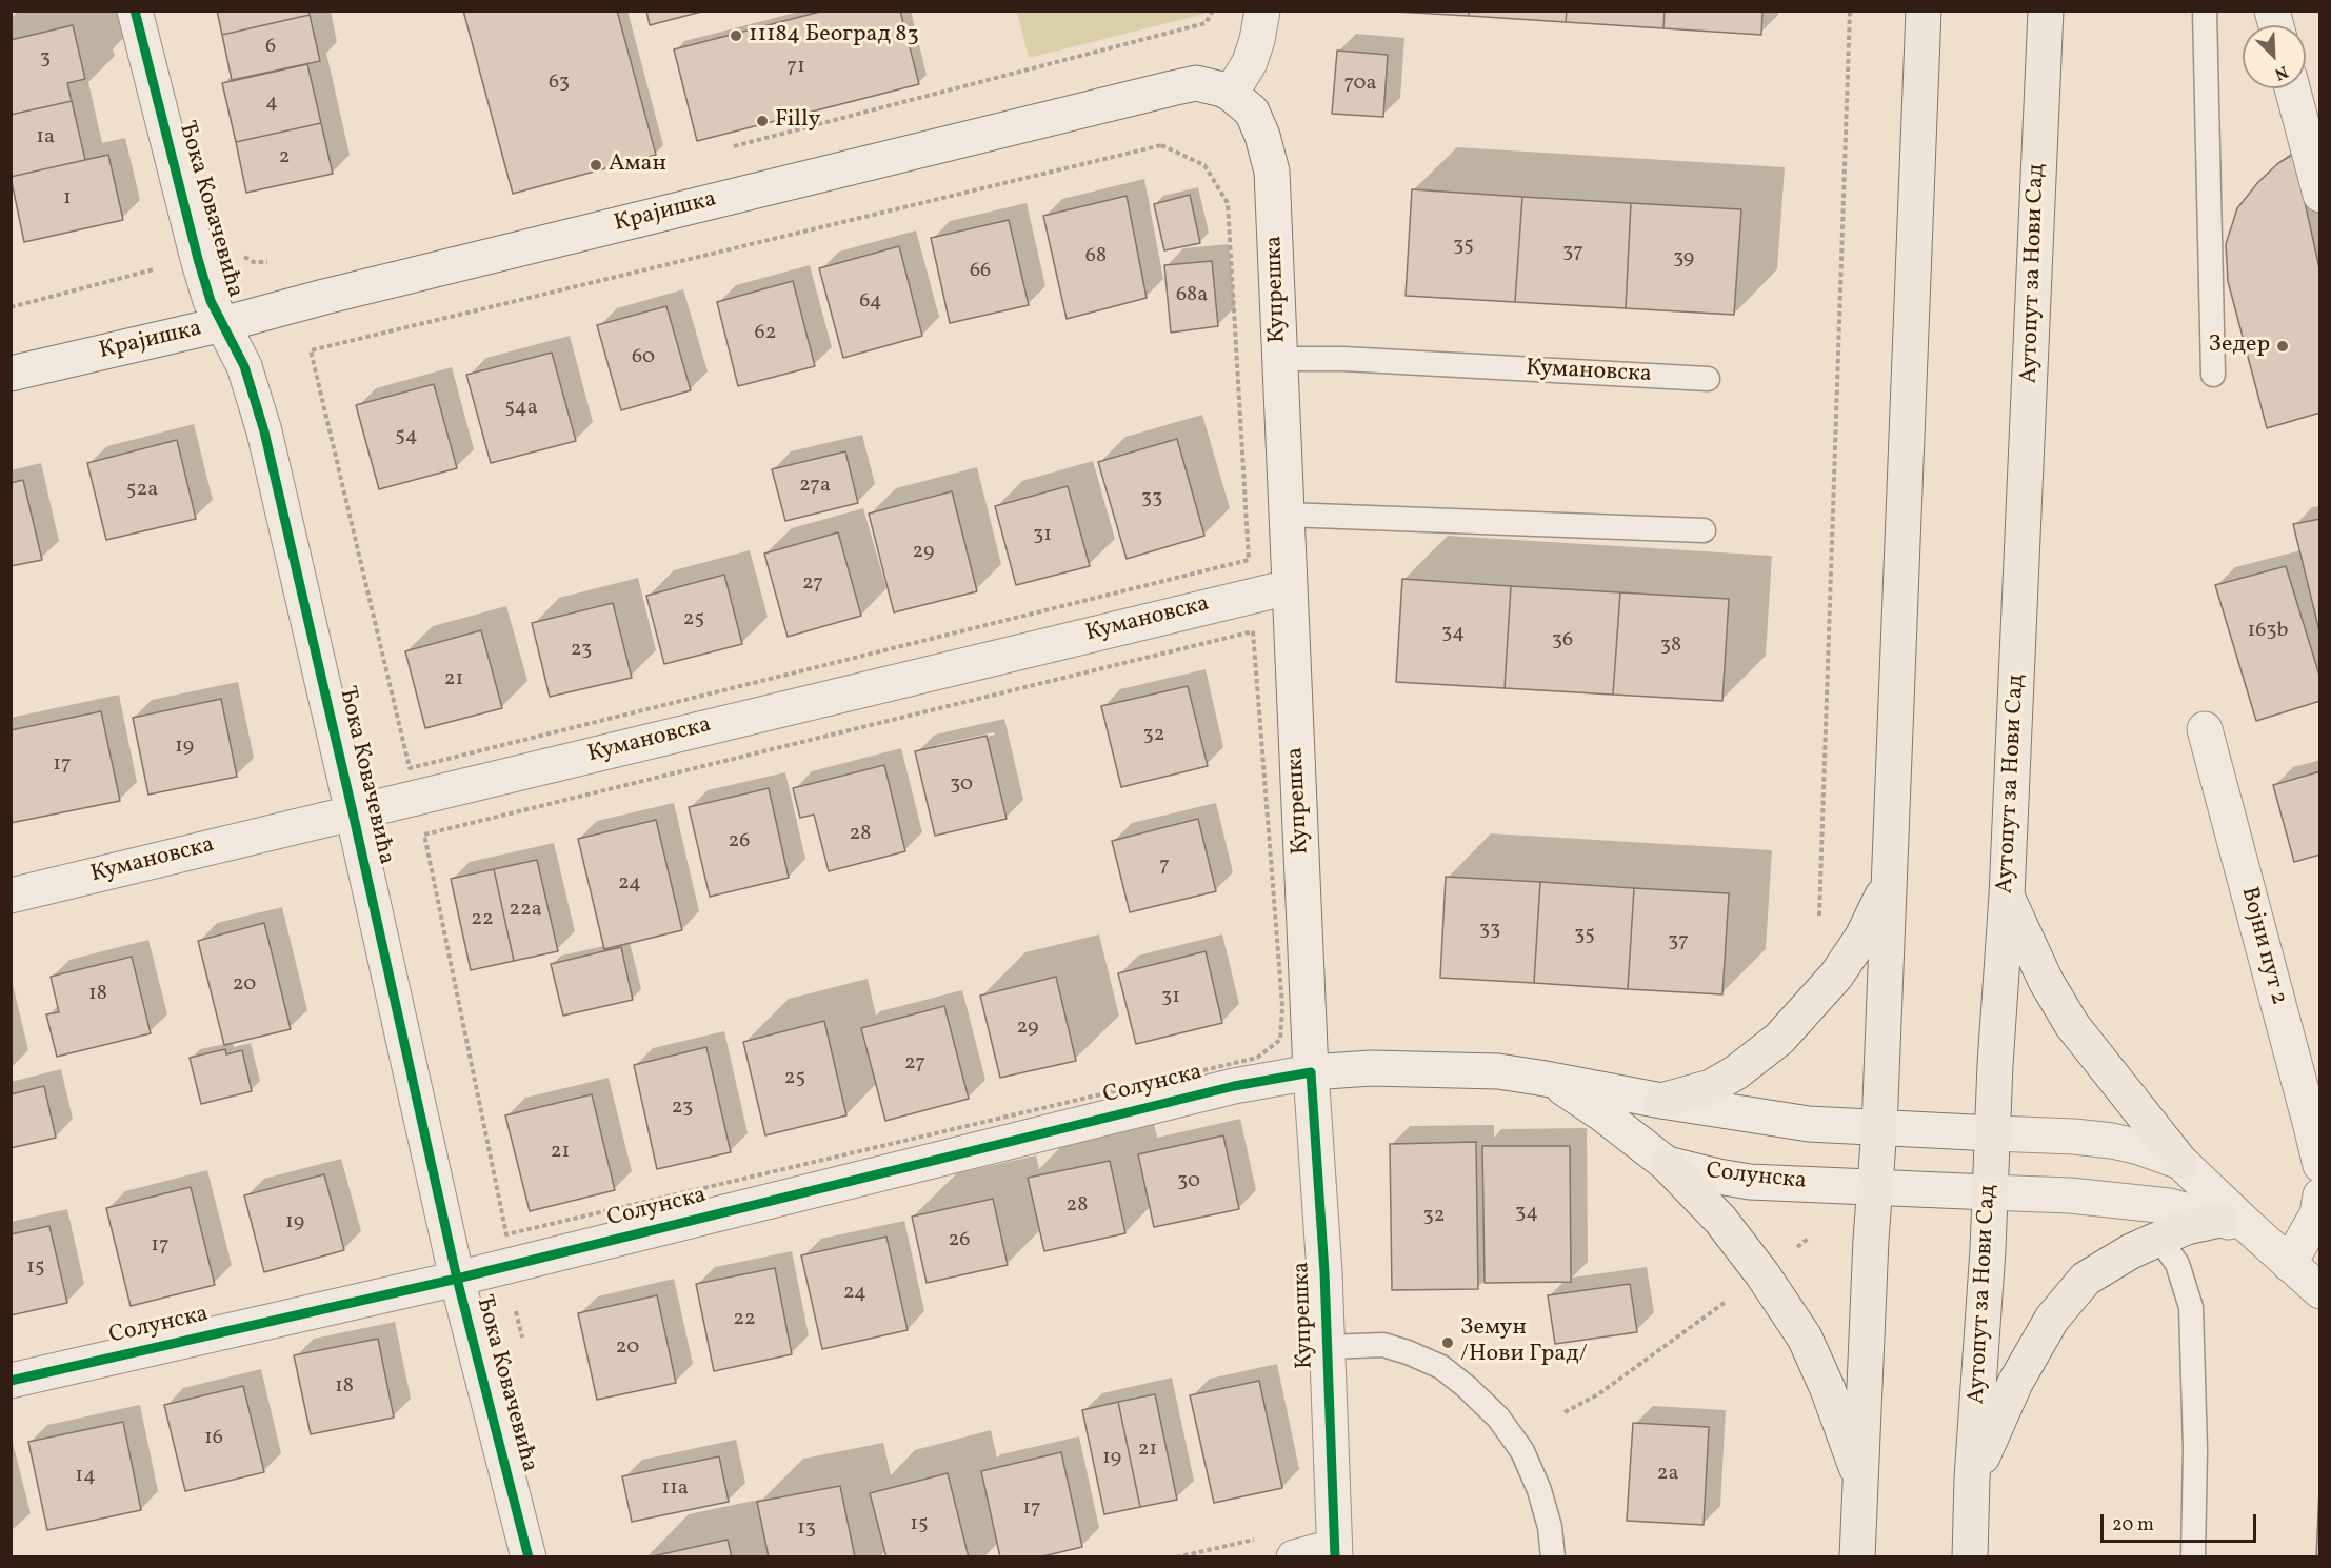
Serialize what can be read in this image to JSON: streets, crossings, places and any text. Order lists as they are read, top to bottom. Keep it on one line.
{"streets":{"main road":["Аутопут за Нови Сад"],"street":["Ђока Ковачевића","Крајишка","Купрешка","Кумановска","Војни пут 2","Солунска"]},"crossings":[["Ђока Ковачевића","Крајишка"],["Ђока Ковачевића","Кумановска"],["Ђока Ковачевића","Солунска"],["Крајишка","Купрешка"],["Аутопут за Нови Сад","Солунска"],["Купрешка","Кумановска"],["Купрешка","Солунска"]],"places":["11184 Београд 83","Filly","Аман","Зедер","Земун /Нови Град/"],"house_numbers":["6","3","71","63","70a","4","1a","2","1","35","37","68","39","66","68a","64","62","60","54a","54","27a","52a","33","31","29","27","25","163b","34","36","38","23","21","32","19","17","30","28","26","7","24","22a","22","33","35","37","20","18","31","29","27","25","23","21","30","28","34","32","19","26","17","15","24","22","20","18","16","21","19","2a","14","11a","17","15","13"],"scale_bar":"20 m","north":"bottom right"}
